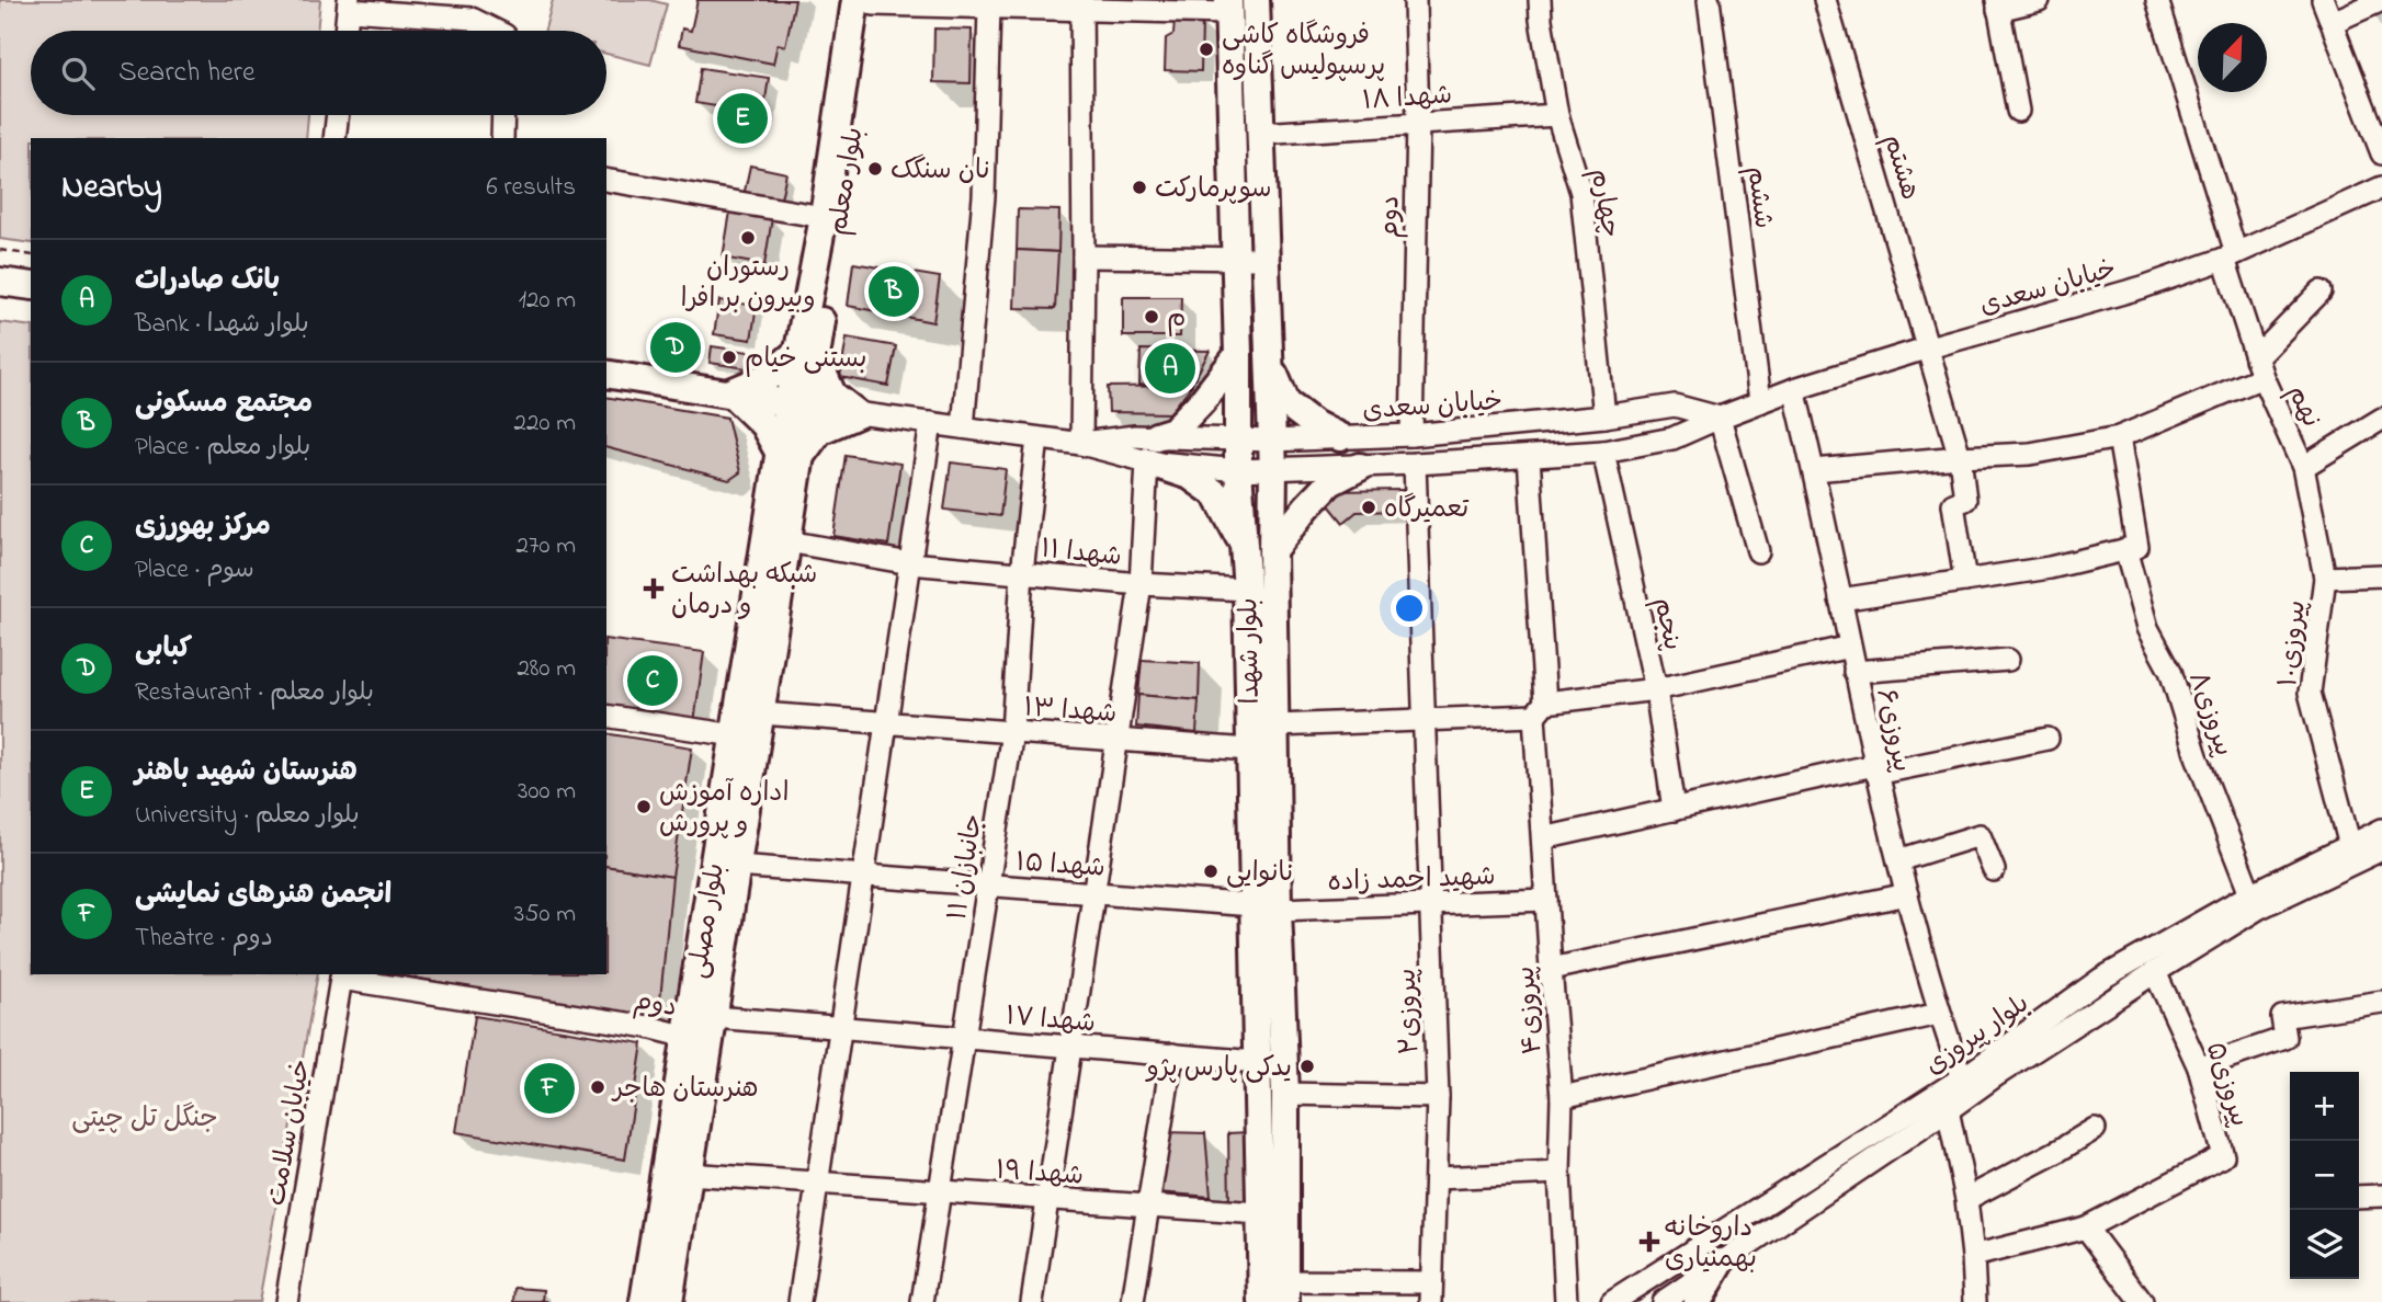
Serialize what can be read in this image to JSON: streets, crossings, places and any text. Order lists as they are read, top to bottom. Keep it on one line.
{"streets":{"main road":["بلوار معلم","بلوار شهدا","بلوار مصلی"],"street":["شهدا ۱۸","هشتم","ششم","چهارم","دوم","خیابان سعدی","نهم","شهدا ۱۱","پنجم","پیروزی۱۰","شهدا ۱۳","پیروزی۸","پیروزی۶","شهدا ۱۵","جانبازان ۱۱","شهید احمد زاده","پیروزی۴","پیروزی۲","شهدا ۱۷","بلوار پیروزی","پیروزی۵","خیابان سلامت","شهدا ۱۹"]},"crossings":[["شهدا ۱۸","چهارم"],["شهدا ۱۸","دوم"],["شهدا ۱۸","بلوار شهدا"],["هشتم","خیابان سعدی"],["بلوار معلم","بلوار مصلی"],["ششم","خیابان سعدی"],["چهارم","خیابان سعدی"],["دوم","خیابان سعدی"],["دوم","بلوار مصلی"],["دوم","خیابان سلامت"],["خیابان سعدی","نهم"],["خیابان سعدی","پنجم"],["خیابان سعدی","بلوار شهدا"],["خیابان سعدی","پیروزی۶"],["خیابان سعدی","پیروزی۴"],["خیابان سعدی","پیروزی۲"],["نهم","پیروزی۱۰"],["شهدا ۱۱","بلوار شهدا"],["شهدا ۱۱","جانبازان ۱۱"],["شهدا ۱۱","بلوار مصلی"],["پیروزی۱۰","بلوار پیروزی"],["بلوار شهدا","شهدا ۱۳"],["بلوار شهدا","شهدا ۱۵"],["بلوار شهدا","شهید احمد زاده"],["بلوار شهدا","شهدا ۱۷"],["بلوار شهدا","شهدا ۱۹"],["شهدا ۱۳","جانبازان ۱۱"],["شهدا ۱۳","بلوار مصلی"],["پیروزی۸","بلوار پیروزی"],["پیروزی۶","بلوار پیروزی"],["شهدا ۱۵","جانبازان ۱۱"],["شهدا ۱۵","شهید احمد زاده"],["شهدا ۱۵","بلوار مصلی"],["جانبازان ۱۱","شهدا ۱۷"],["جانبازان ۱۱","شهدا ۱۹"],["شهید احمد زاده","پیروزی۴"],["شهید احمد زاده","پیروزی۲"],["بلوار مصلی","شهدا ۱۷"],["بلوار مصلی","شهدا ۱۹"],["بلوار پیروزی","پیروزی۵"]],"parks":["جنگل تل چیتی"],"places":{"other":["فروشگاه کاشی پرسپولیس گناوه","نان سنگک","سوپرمارکت","رستوران وبیرون بر افرا","م","بستنی خیام","تعمیرگاه","اداره آموزش و پرورش","نانوایی","یدکی پارس پژو","هنرستان هاجر"],"health":["شبکه بهداشت و درمان","داروخانه بهمنیاری"]},"north":"top right","page":{"search":"Search here","pins":["E","B","D","A","C","F"],"heading":["Nearby","6 results"],"list":[{"mark":"A","name":"بانک صادرات","note":"Bank · بلوار شهدا","value":"120 m"},{"mark":"B","name":"مجتمع مسکونی","note":"Place · بلوار معلم","value":"220 m"},{"mark":"C","name":"مرکز بهورزی","note":"Place · سوم","value":"270 m"},{"mark":"D","name":"کبابی","note":"Restaurant · بلوار معلم","value":"280 m"},{"mark":"E","name":"هنرستان شهید باهنر","note":"University · بلوار معلم","value":"300 m"},{"mark":"F","name":"انجمن هنرهای نمایشی","note":"Theatre · دوم","value":"350 m"}],"map_buttons":["+","−"]}}
